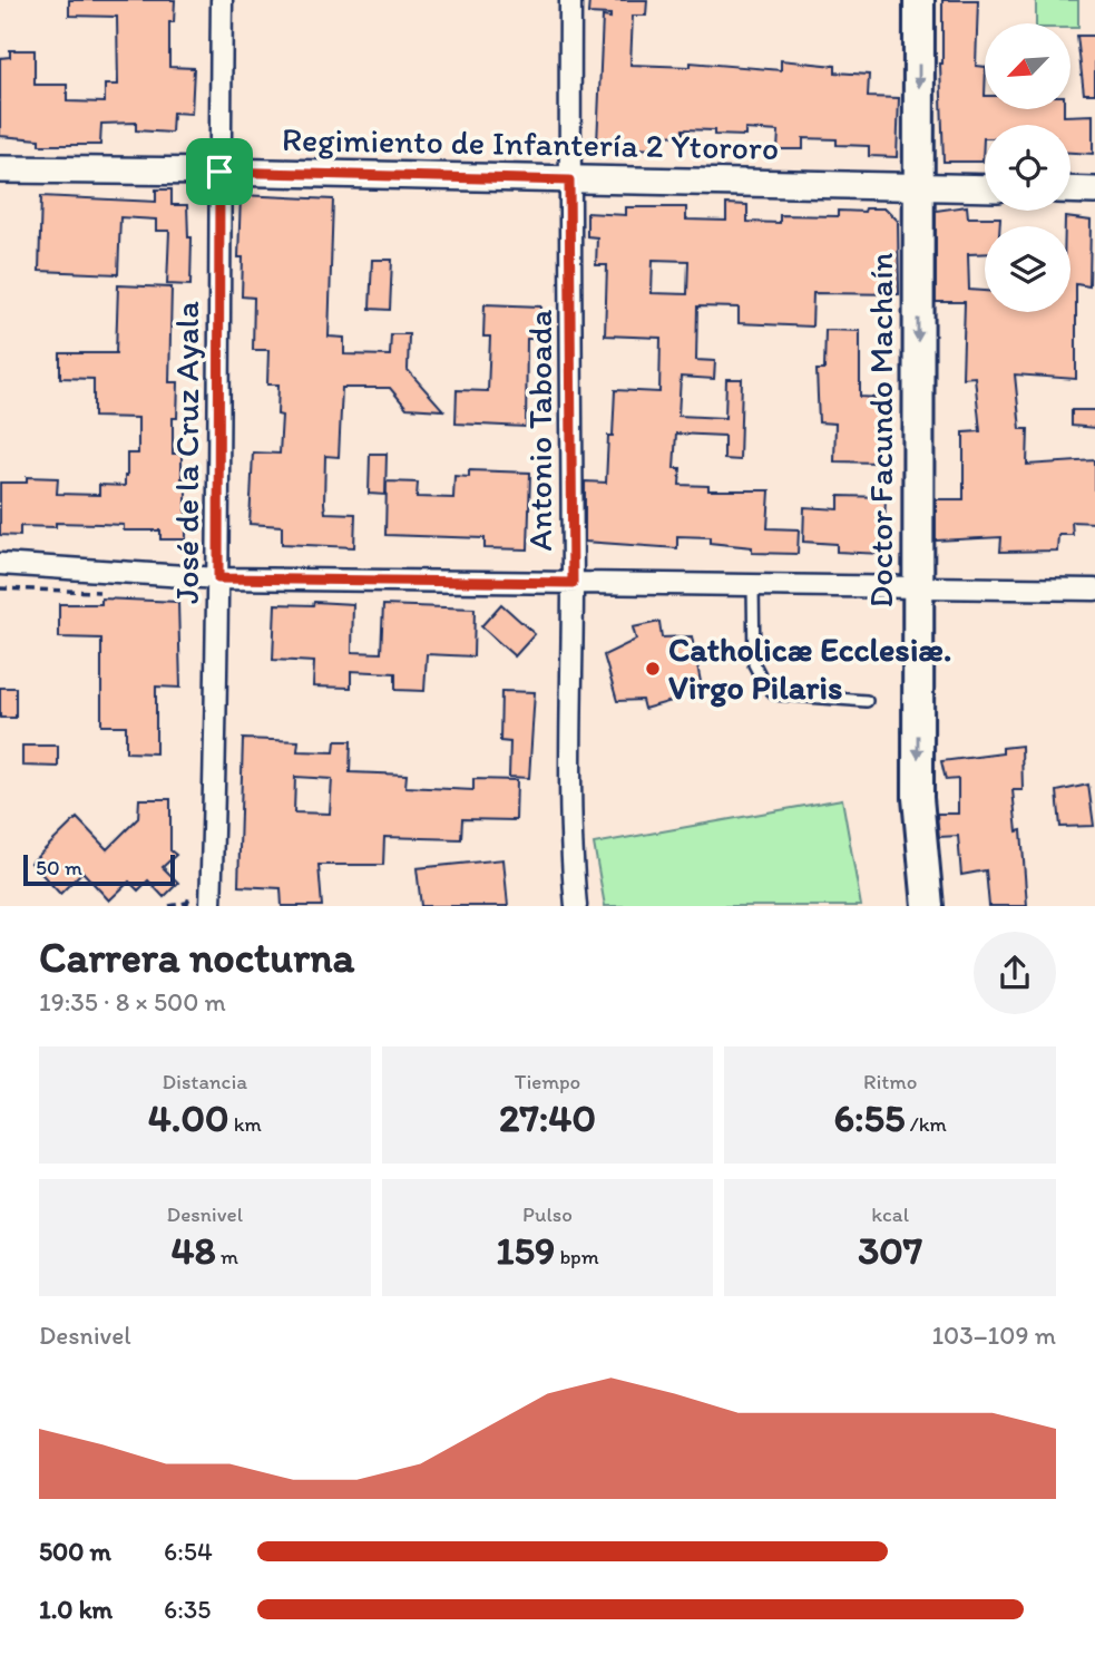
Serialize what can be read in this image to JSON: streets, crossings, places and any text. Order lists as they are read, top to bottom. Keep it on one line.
{"streets":{"main road":["Doctor Facundo Machaín"],"street":["Regimiento de Infantería 2 Ytororo","Antonio Taboada","José de la Cruz Ayala"]},"crossings":[["Regimiento de Infantería 2 Ytororo","Antonio Taboada"],["Regimiento de Infantería 2 Ytororo","Doctor Facundo Machaín"],["Regimiento de Infantería 2 Ytororo","José de la Cruz Ayala"]],"one_way":["Doctor Facundo Machaín"],"places":["Catholicæ Ecclesiæ. Virgo Pilaris"],"scale_bar":"50 m","north":"bottom left","page":{"scale":"50 m","heading":["Carrera nocturna","19:35 · 8 × 500 m"],"stats":[["Distancia","4.00 km"],["Tiempo","27:40"],["Ritmo","6:55 /km"],["Desnivel","48 m"],["Pulso","159 bpm"],["kcal","307"]],"chart":["Desnivel","103–109 m"],"list":[{"name":"500 m","note":"6:54"},{"name":"1.0 km","note":"6:35"}]}}
